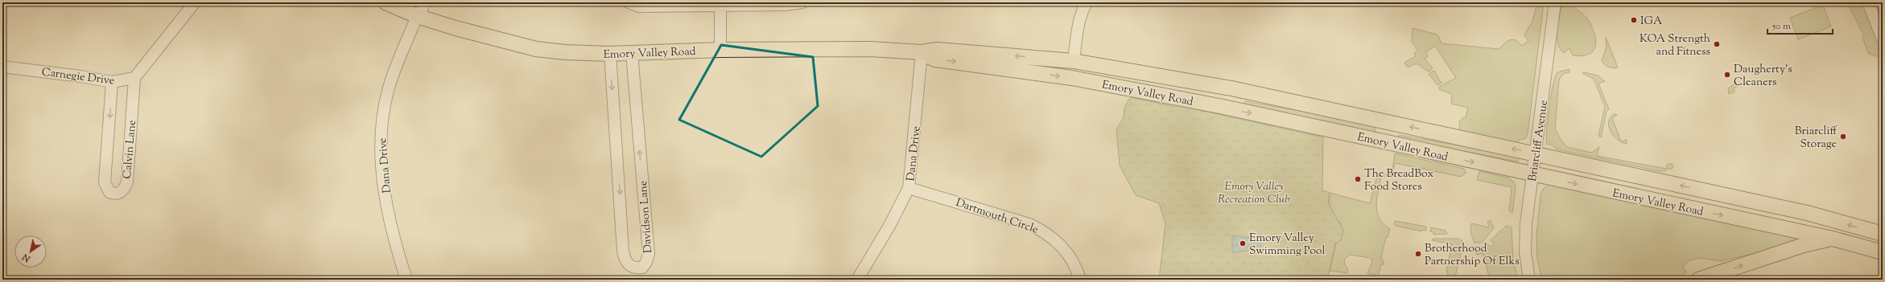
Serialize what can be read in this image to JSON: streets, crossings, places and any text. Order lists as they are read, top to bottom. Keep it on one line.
{"streets":{"main road":["Emory Valley Road"],"street":["Carnegie Drive","Briarcliff Avenue","Calvin Lane","Dana Drive","Dartmouth Circle","Davidson Lane"]},"crossings":[["Emory Valley Road","Briarcliff Avenue"],["Emory Valley Road","Dana Drive"],["Emory Valley Road","Davidson Lane"],["Carnegie Drive","Calvin Lane"],["Dana Drive","Dartmouth Circle"]],"parks":["Emory Valley Recreation Club"],"places":["IGA","KOA Strength and Fitness","Daugherty's Cleaners","Briarcliff Storage","The BreadBox Food Stores","Emory Valley Swimming Pool","Brotherhood Partnership Of Elks"],"scale_bar":"50 m","north":"bottom left"}
